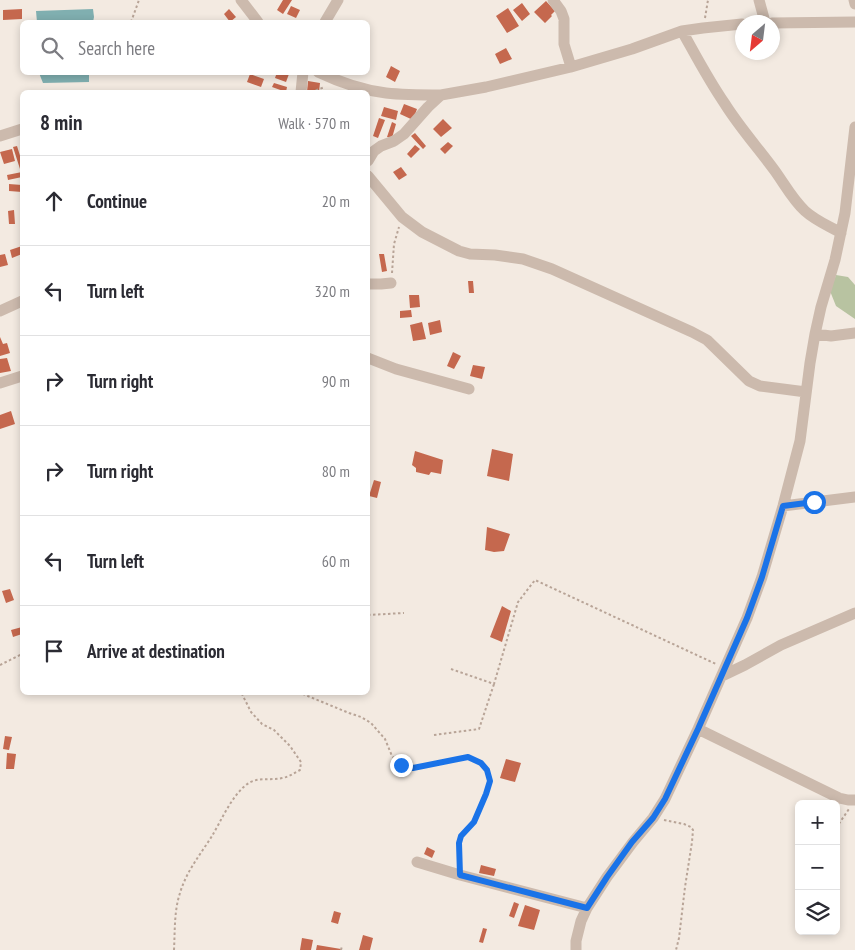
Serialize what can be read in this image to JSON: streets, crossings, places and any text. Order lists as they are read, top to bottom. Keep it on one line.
{"north":"bottom left","page":{"search":"Search here","heading":["8 min","Walk · 570 m"],"list":[["Continue","20 m"],["Turn left","320 m"],["Turn right","90 m"],["Turn right","80 m"],["Turn left","60 m"],"Arrive at destination"],"map_buttons":["+","−"]}}
